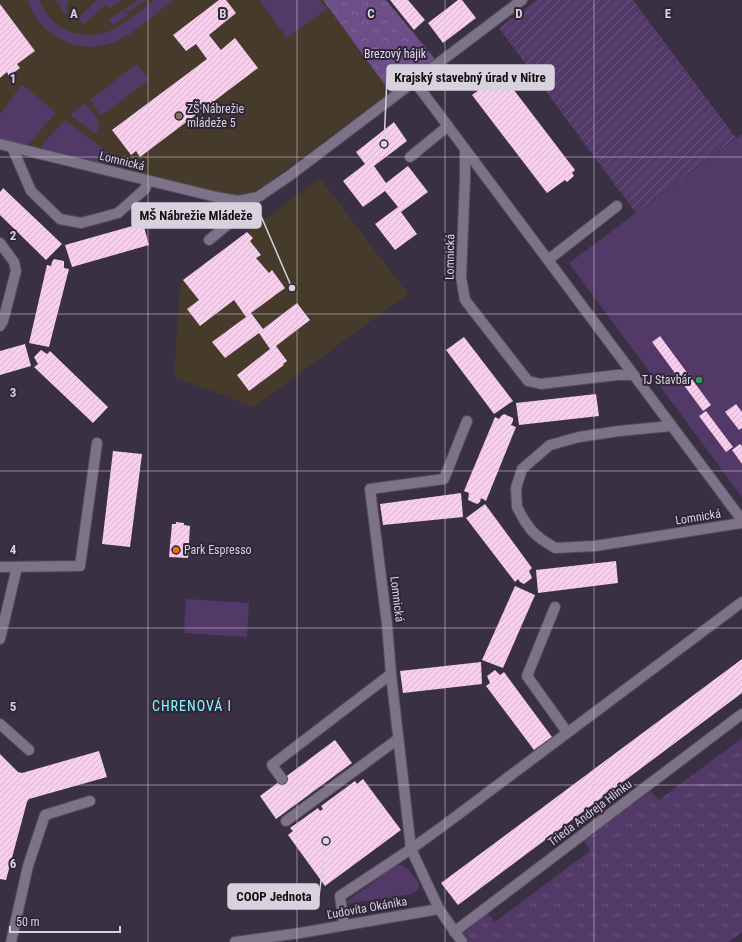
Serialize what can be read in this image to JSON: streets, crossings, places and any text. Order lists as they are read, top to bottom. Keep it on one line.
{"streets":{"street":["Lomnická","Trieda Andreja Hlinku","Ľudovíta Okánika"]},"crossings":[["Lomnická","Trieda Andreja Hlinku"],["Lomnická","Ľudovíta Okánika"]],"districts":["CHRENOVÁ I"],"parks":["Brezový hájik"],"places":["ZŠ Nábrežie mládeže 5","Krajský stavebný úrad v Nitre","MŠ Nábrežie Mládeže","TJ Stavbár","Park Espresso","COOP Jednota"],"scale_bar":"50 m","grid":{"columns":["A","B","C","D","E"],"rows":["1","2","3","4","5","6"]}}
